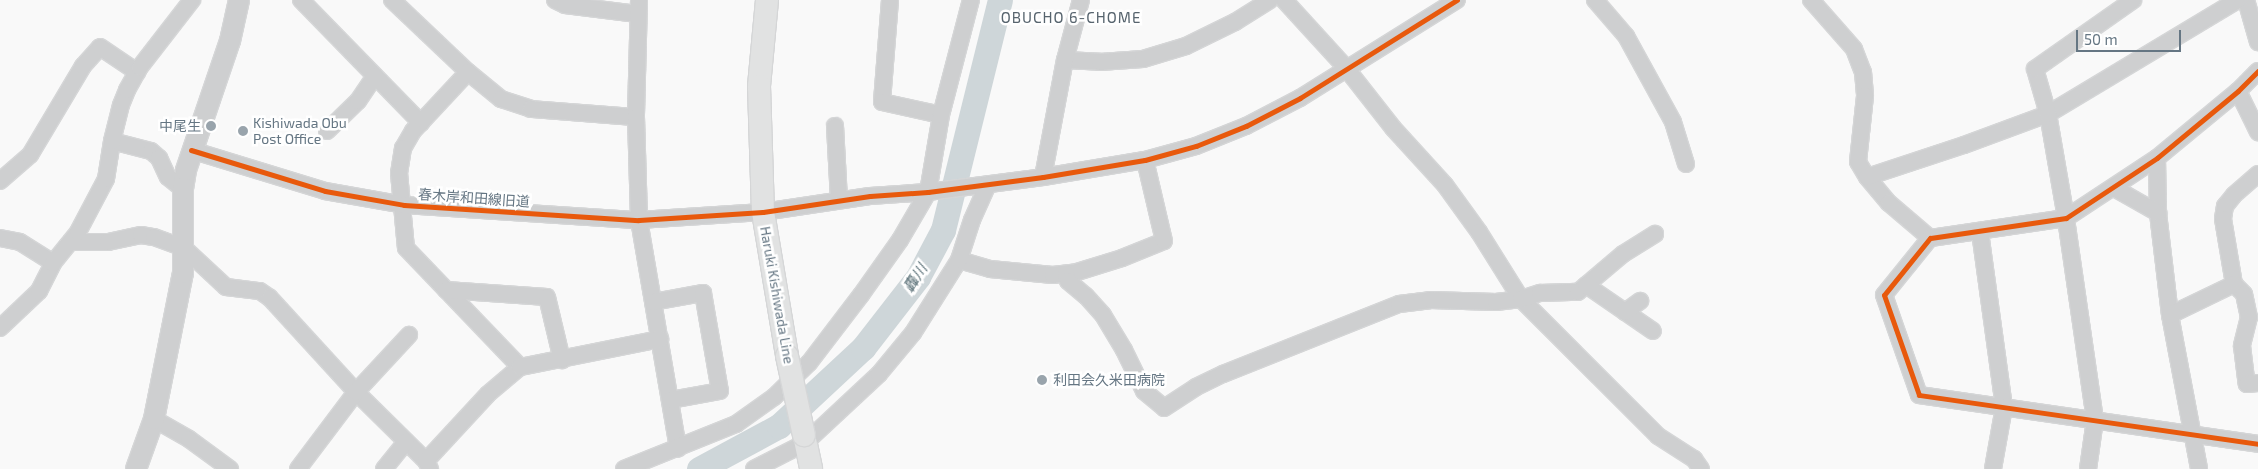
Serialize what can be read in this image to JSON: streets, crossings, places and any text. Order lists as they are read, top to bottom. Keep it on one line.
{"streets":{"main road":["Haruki Kishiwada Line"],"street":["春木岸和田線旧道"]},"crossings":[["春木岸和田線旧道","Haruki Kishiwada Line"]],"districts":["OBUCHO 6-CHOME"],"water":["轟川"],"places":["中尾生","Kishiwada Obu Post Office","利田会久米田病院"],"scale_bar":"50 m"}
